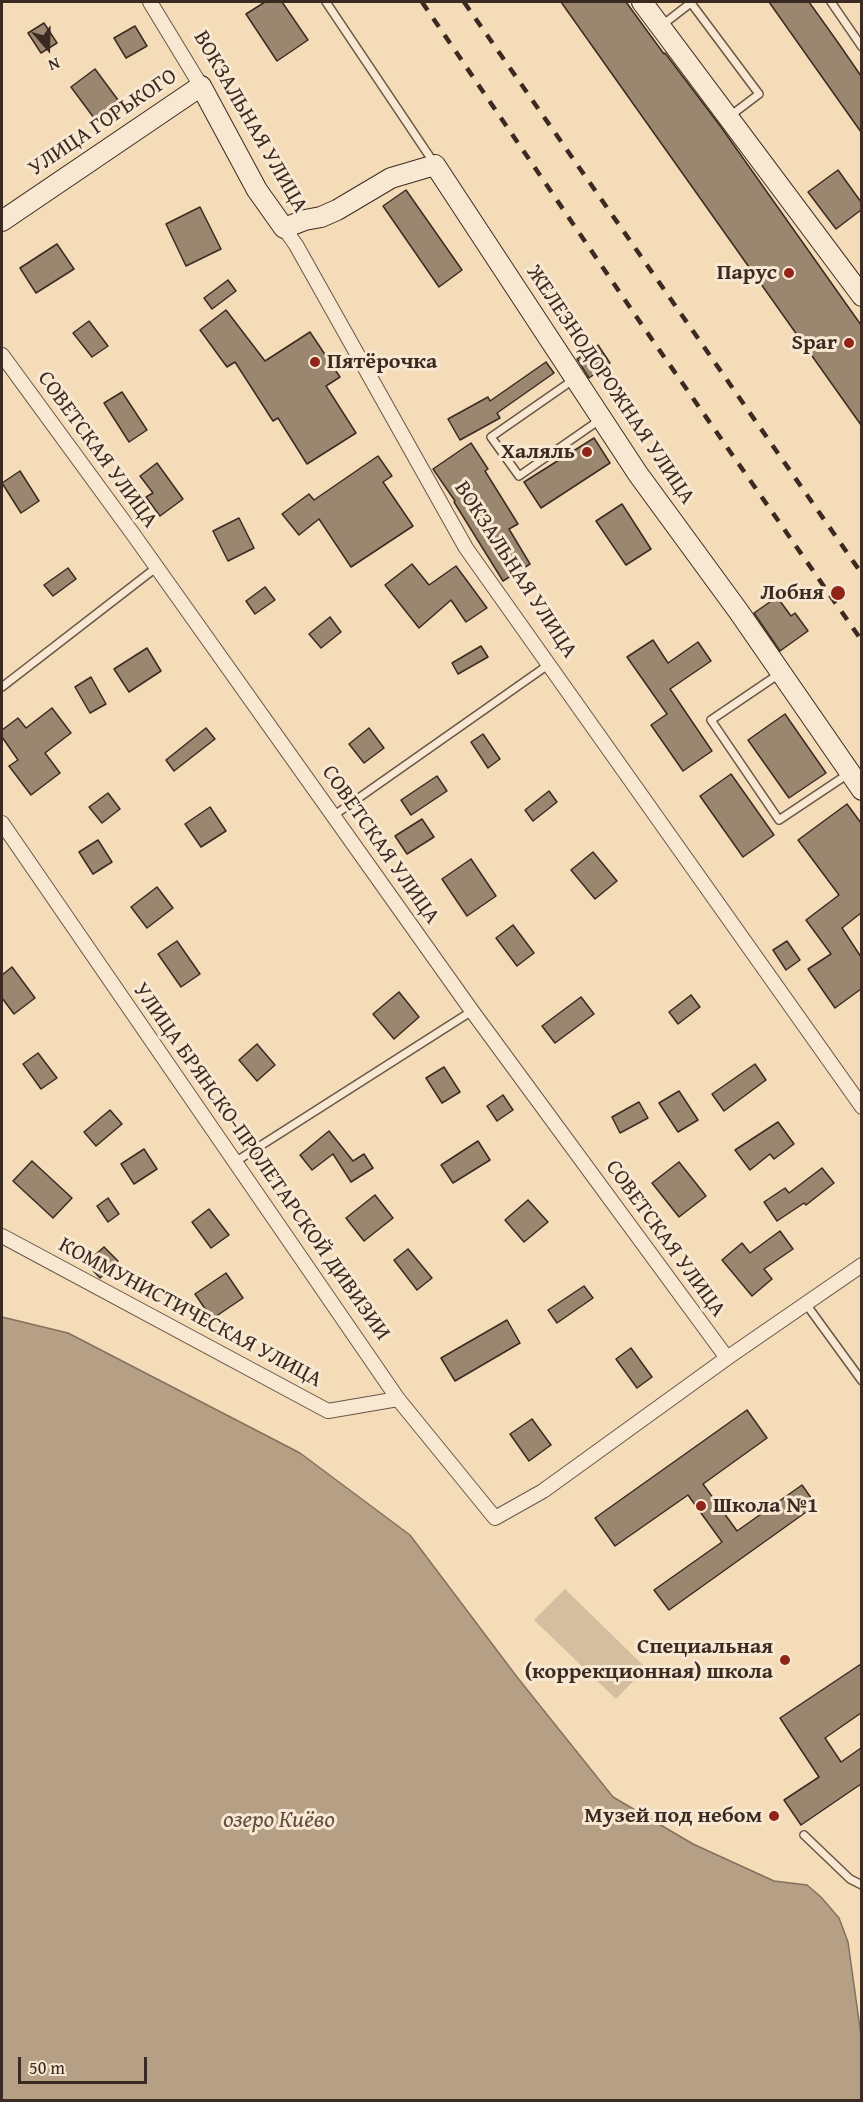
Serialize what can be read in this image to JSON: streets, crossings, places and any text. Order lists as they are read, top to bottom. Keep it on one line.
{"streets":{"street":["ВОКЗАЛЬНАЯ УЛИЦА","УЛИЦА ГОРЬКОГО","ЖЕЛЕЗНОДОРОЖНАЯ УЛИЦА","СОВЕТСКАЯ УЛИЦА","УЛИЦА БРЯНСКО-ПРОЛЕТАРСКОЙ ДИВИЗИИ","КОММУНИСТИЧЕСКАЯ УЛИЦА"]},"crossings":[["ВОКЗАЛЬНАЯ УЛИЦА","УЛИЦА ГОРЬКОГО"],["СОВЕТСКАЯ УЛИЦА","УЛИЦА БРЯНСКО-ПРОЛЕТАРСКОЙ ДИВИЗИИ"],["УЛИЦА БРЯНСКО-ПРОЛЕТАРСКОЙ ДИВИЗИИ","КОММУНИСТИЧЕСКАЯ УЛИЦА"]],"water":["озеро Киёво"],"places":["Парус","Spar","Пятёрочка","Халяль","Лобня","Школа №1","Специальная (коррекционная) школа","Музей под небом"],"scale_bar":"50 m","north":"bottom"}
